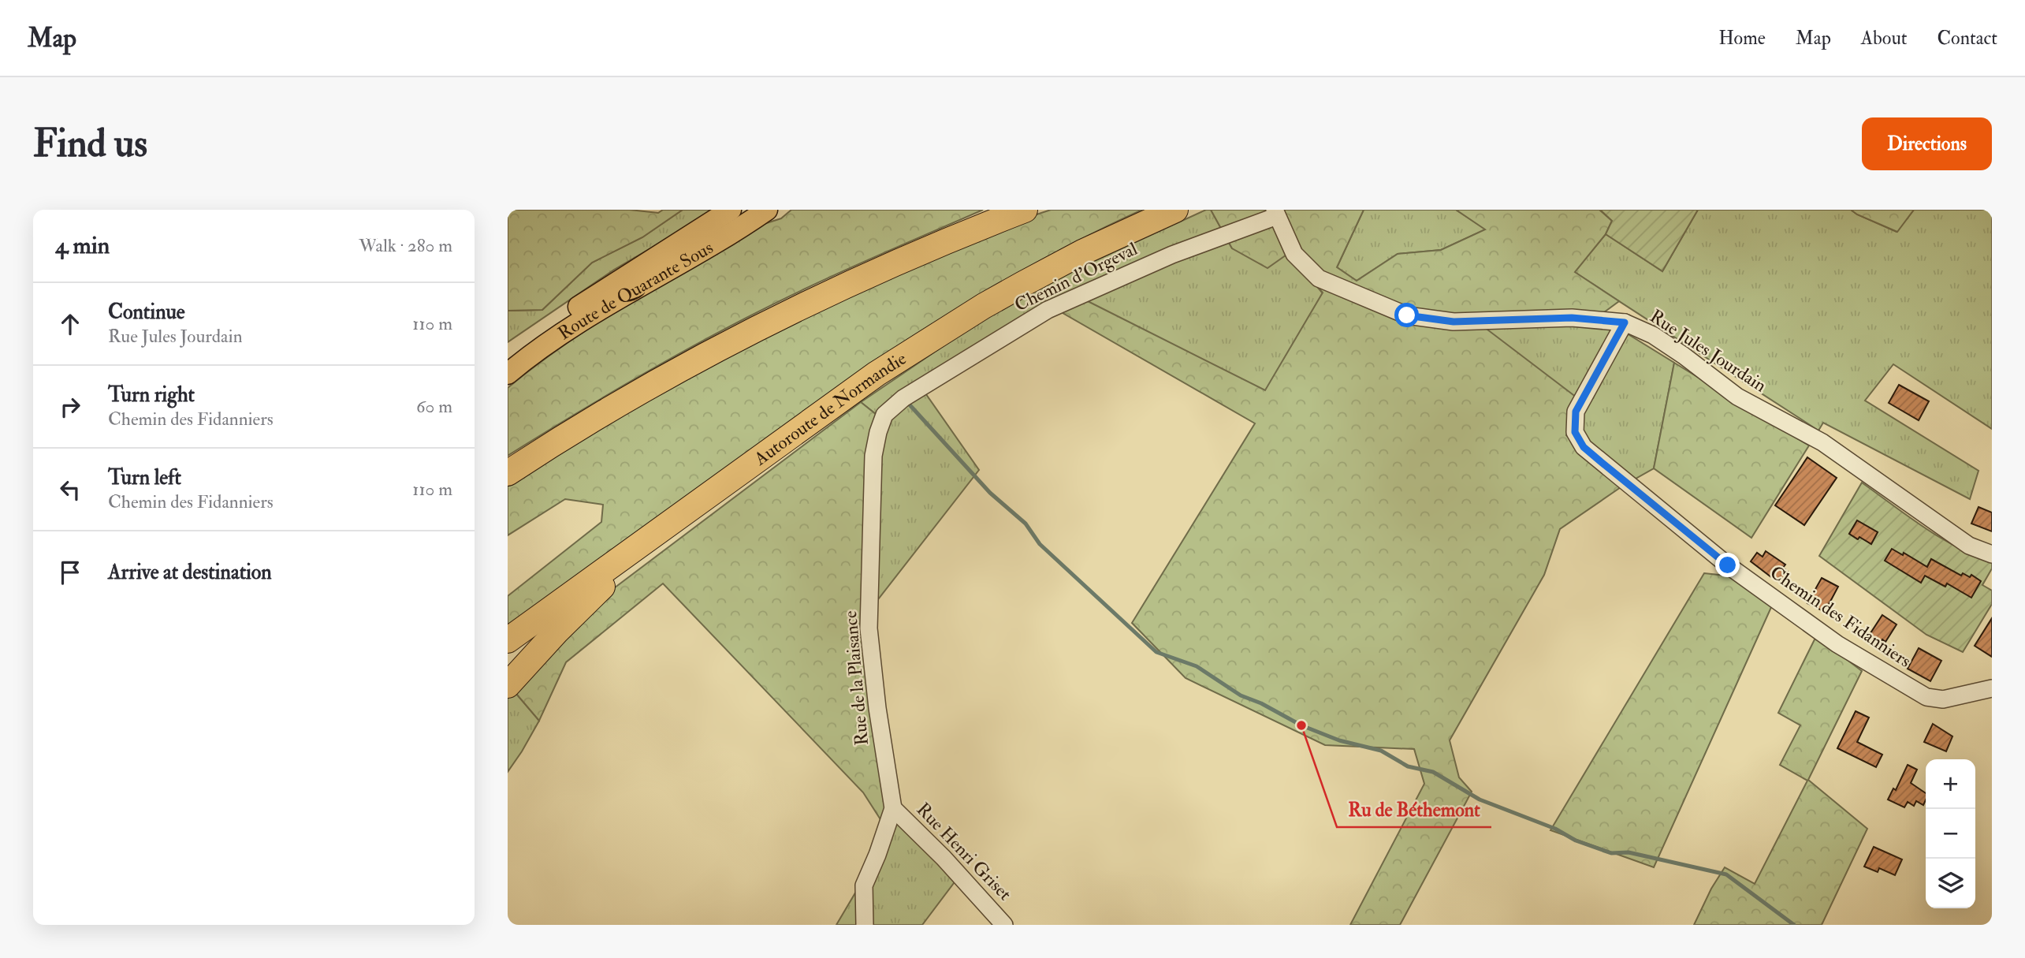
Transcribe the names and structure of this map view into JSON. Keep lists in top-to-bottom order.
{
  "streets": {
    "highway": ["Autoroute de Normandie"],
    "main road": ["Route de Quarante Sous"],
    "street": [
      "Chemin d'Orgeval",
      "Rue Jules Jourdain",
      "Chemin des Fidanniers",
      "Rue de la Plaisance",
      "Rue Henri Griset"
    ]
  },
  "crossings": [
    ["Chemin d'Orgeval", "Rue Jules Jourdain"],
    ["Chemin d'Orgeval", "Rue de la Plaisance"],
    ["Rue Jules Jourdain", "Chemin des Fidanniers"],
    ["Rue de la Plaisance", "Rue Henri Griset"]
  ],
  "places": ["Ru de Béthemont"],
  "page": {
    "header": "Map",
    "nav": [
      "Home",
      "Map",
      "About",
      "Contact"
    ],
    "buttons": "Directions",
    "title": "Find us",
    "heading": ["4 min", "Walk · 280 m"],
    "list": [
      ["Continue", "Rue Jules Jourdain", "110 m"],
      ["Turn right", "Chemin des Fidanniers", "60 m"],
      ["Turn left", "Chemin des Fidanniers", "110 m"],
      "Arrive at destination"
    ],
    "map_buttons": ["+", "−"]
  }
}
